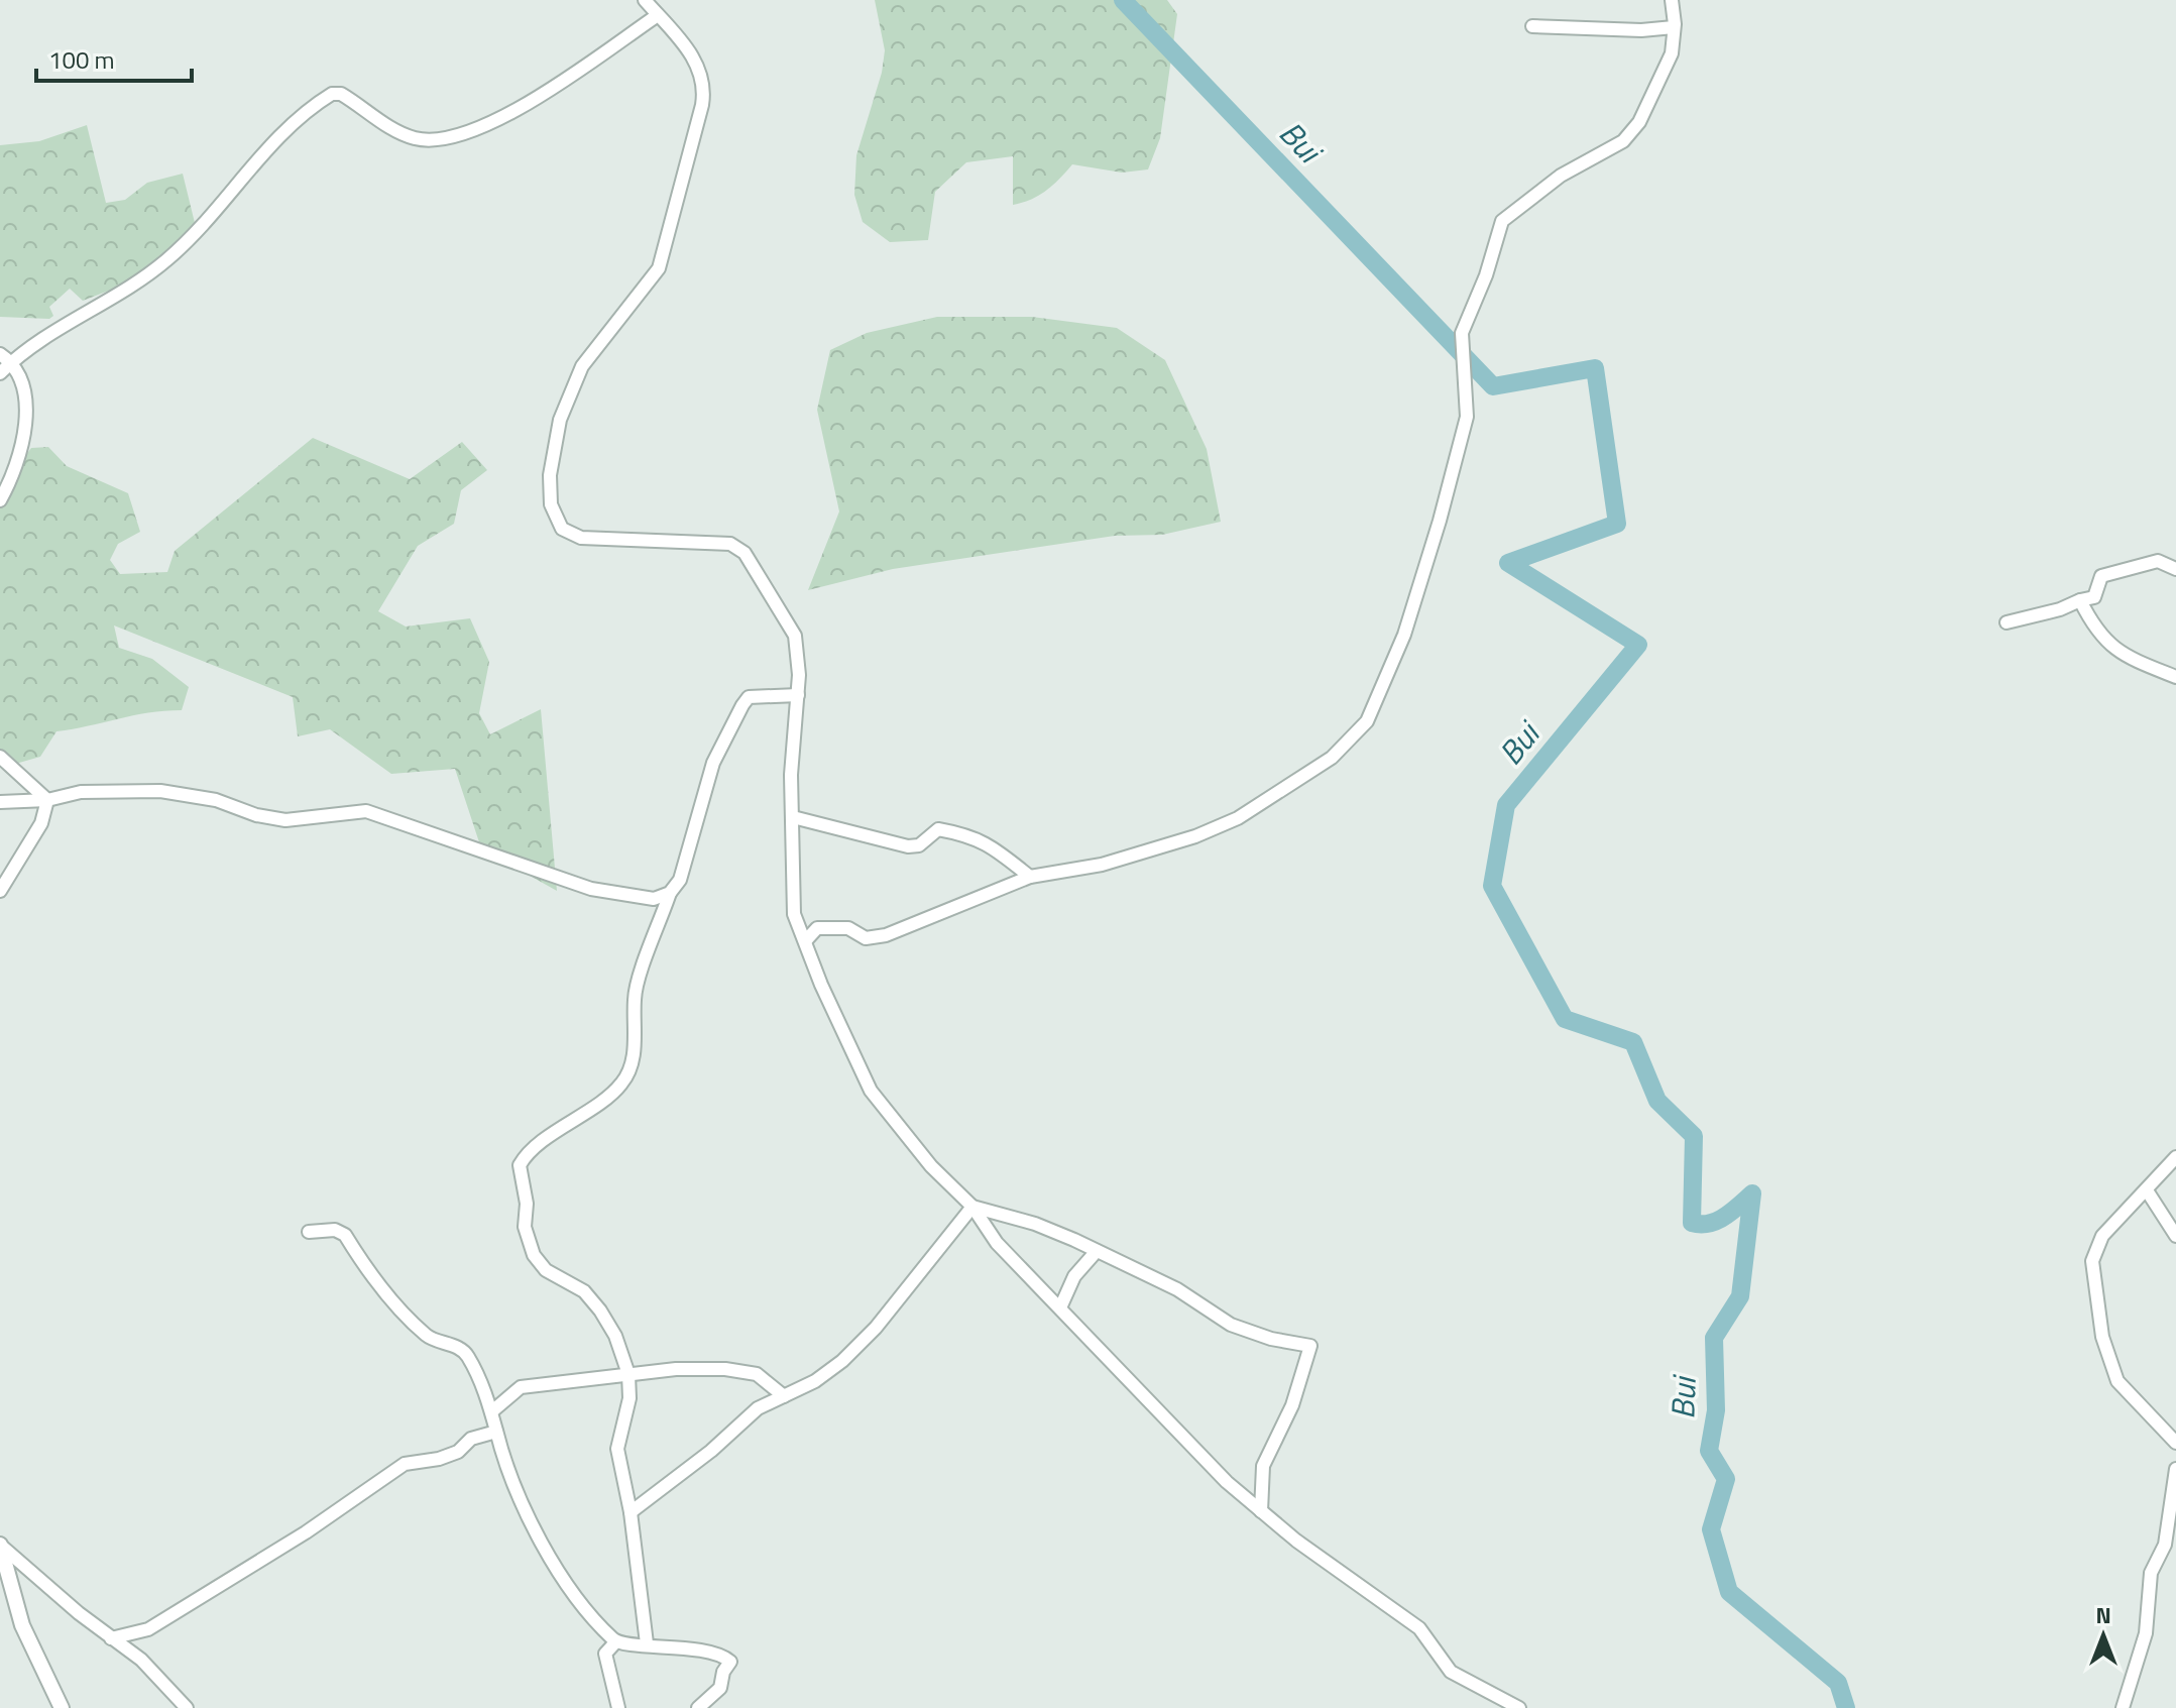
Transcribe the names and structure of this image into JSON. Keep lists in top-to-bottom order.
{
  "water": ["Bui"],
  "scale_bar": "100 m",
  "north": "top"
}
